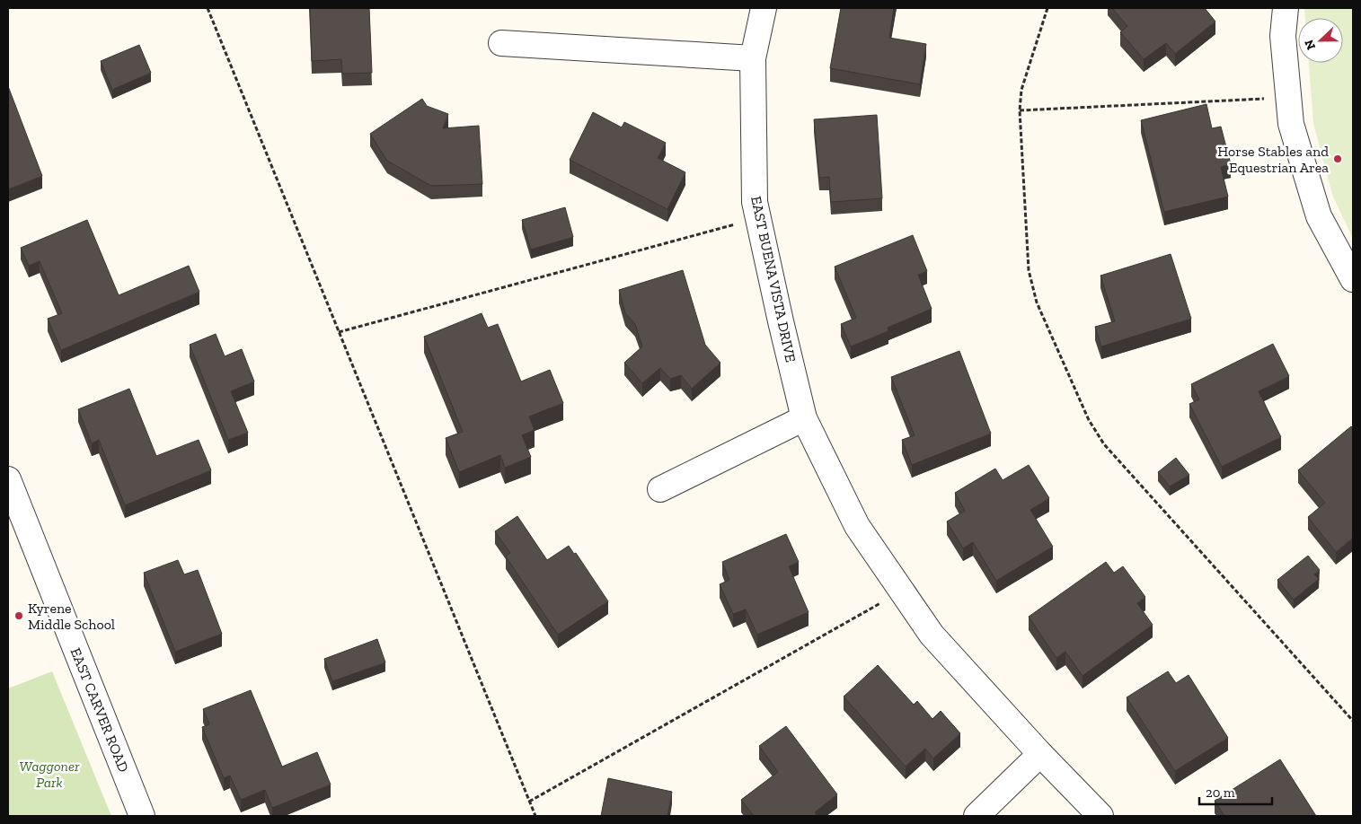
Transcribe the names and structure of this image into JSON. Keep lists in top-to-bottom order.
{
  "streets": {
    "street": ["EAST BUENA VISTA DRIVE", "EAST CARVER ROAD"]
  },
  "parks": ["Waggoner Park"],
  "places": ["Horse Stables and Equestrian Area", "Kyrene Middle School"],
  "scale_bar": "20 m",
  "north": "left"
}
